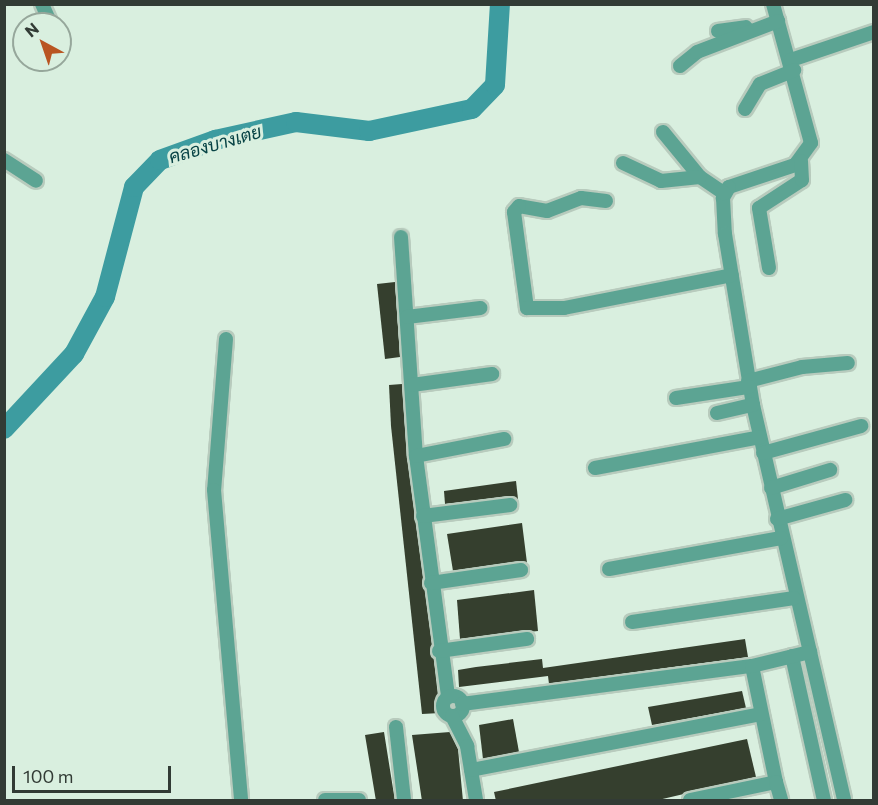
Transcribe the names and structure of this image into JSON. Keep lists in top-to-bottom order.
{
  "water": ["คลองบางเตย"],
  "scale_bar": "100 m",
  "north": "top left"
}
